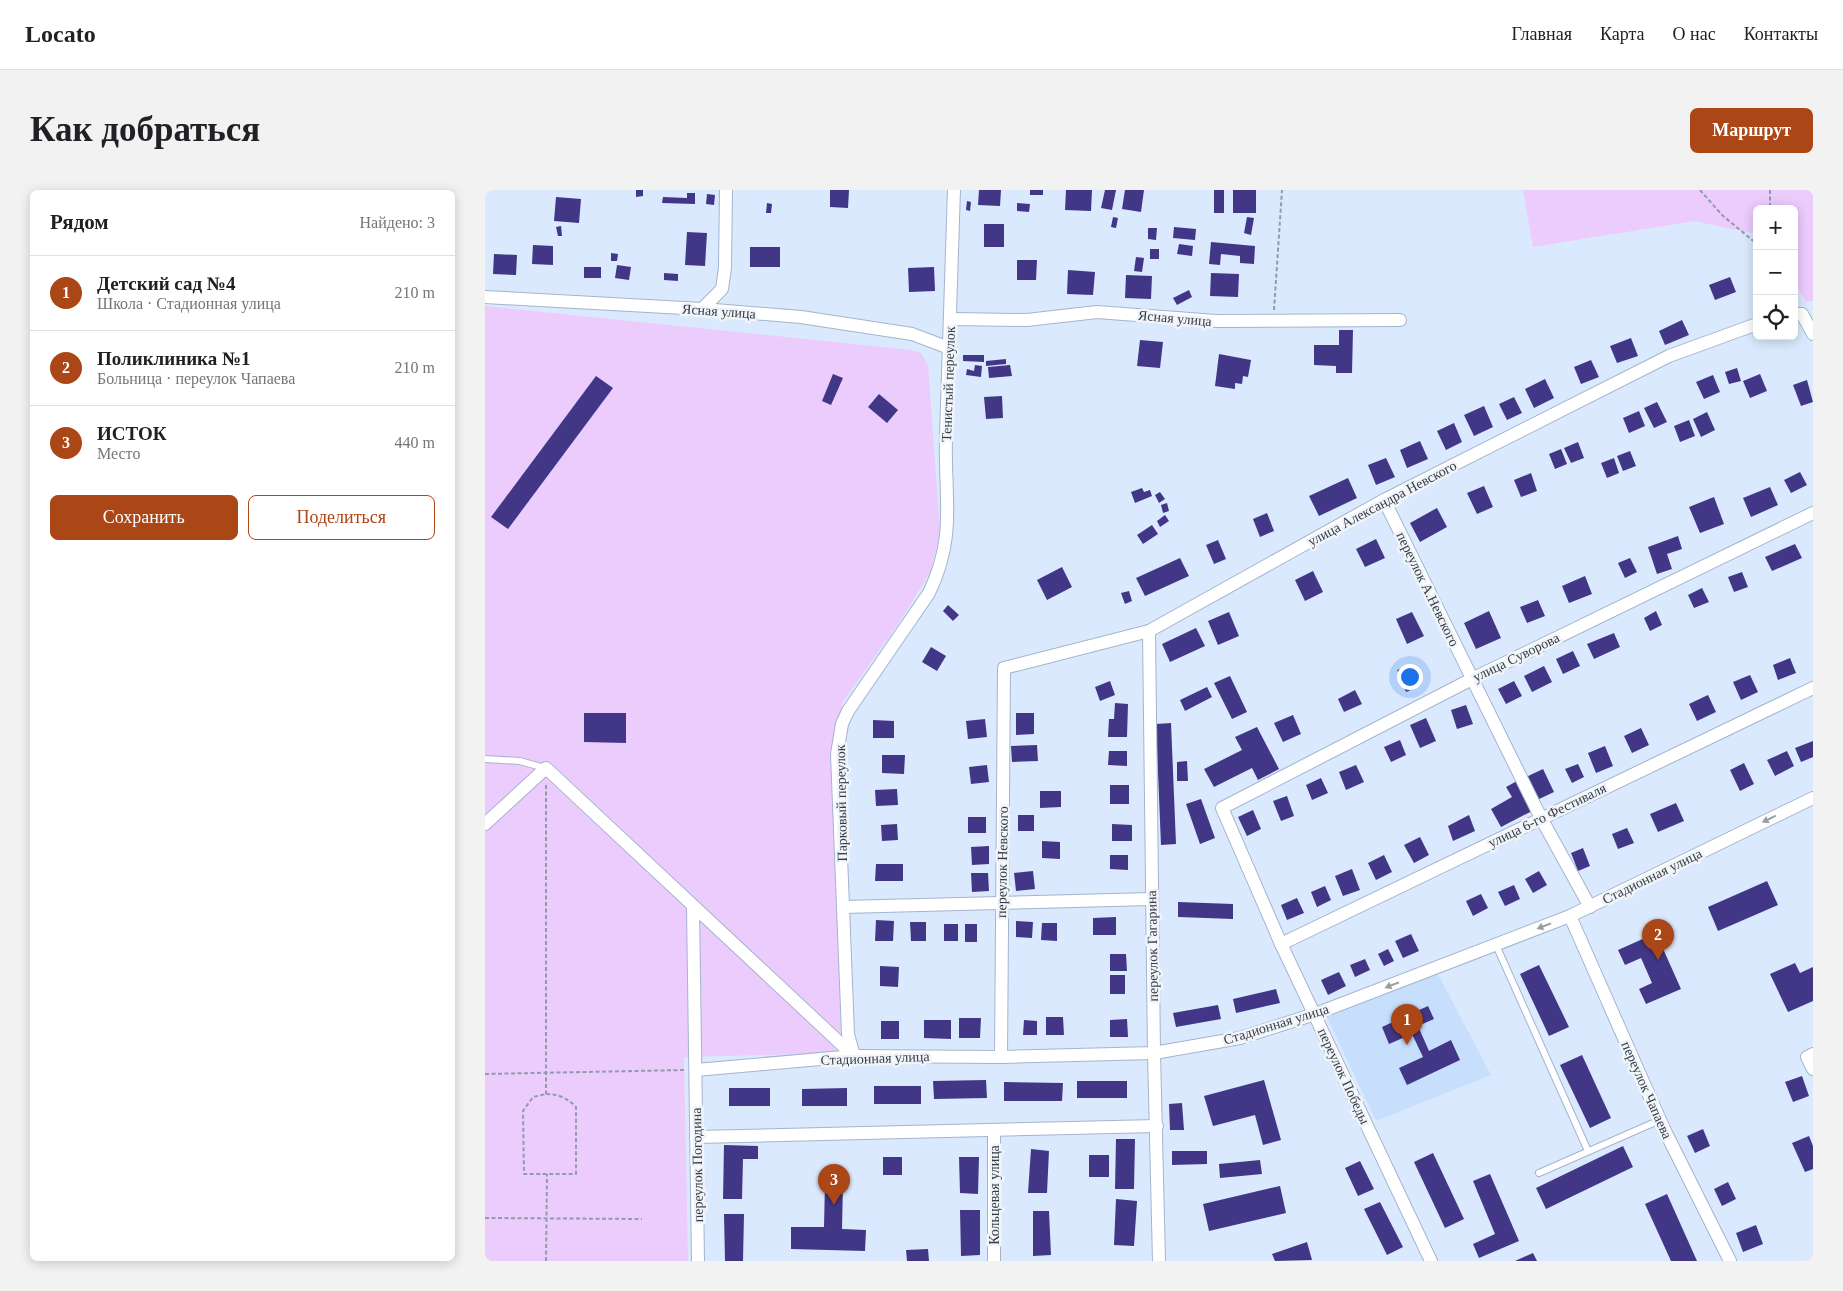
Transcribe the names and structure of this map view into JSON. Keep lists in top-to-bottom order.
{
  "streets": {
    "street": [
      "Ясная улица",
      "Тенистый переулок",
      "улица Александра Невского",
      "переулок А.Невского",
      "улица Суворова",
      "Парковый переулок",
      "улица 6-го Фестиваля",
      "переулок Невского",
      "Стадионная улица",
      "переулок Гагарина",
      "переулок Победы",
      "переулок Чапаева",
      "переулок Погодина",
      "Кольцевая улица"
    ]
  },
  "crossings": [
    ["Ясная улица", "Тенистый переулок"],
    ["Тенистый переулок", "Парковый переулок"],
    ["улица Александра Невского", "переулок А.Невского"],
    ["улица Александра Невского", "переулок Невского"],
    ["улица Александра Невского", "переулок Гагарина"],
    ["переулок А.Невского", "улица Суворова"],
    ["переулок А.Невского", "улица 6-го Фестиваля"],
    ["переулок А.Невского", "Стадионная улица"],
    ["улица Суворова", "переулок Победы"],
    ["Парковый переулок", "Стадионная улица"],
    ["улица 6-го Фестиваля", "переулок Победы"],
    ["переулок Невского", "Стадионная улица"],
    ["Стадионная улица", "переулок Гагарина"],
    ["Стадионная улица", "переулок Победы"],
    ["Стадионная улица", "переулок Чапаева"],
    ["Стадионная улица", "переулок Погодина"]
  ],
  "one_way": ["Стадионная улица"],
  "page": {
    "header": "Locato",
    "nav": [
      "Главная",
      "Карта",
      "О нас",
      "Контакты"
    ],
    "buttons": [
      "Маршрут",
      ["Сохранить", "Поделиться"]
    ],
    "title": "Как добраться",
    "heading": ["Рядом", "Найдено: 3"],
    "map_buttons": ["+", "−"],
    "list": [
      {
        "mark": "1",
        "name": "Детский сад №4",
        "note": "Школа · Стадионная улица",
        "value": "210 m"
      },
      {
        "mark": "2",
        "name": "Поликлиника №1",
        "note": "Больница · переулок Чапаева",
        "value": "210 m"
      },
      {
        "mark": "3",
        "name": "ИСТОК",
        "note": "Место",
        "value": "440 m"
      }
    ],
    "pins": ["2", "1", "3"]
  }
}
